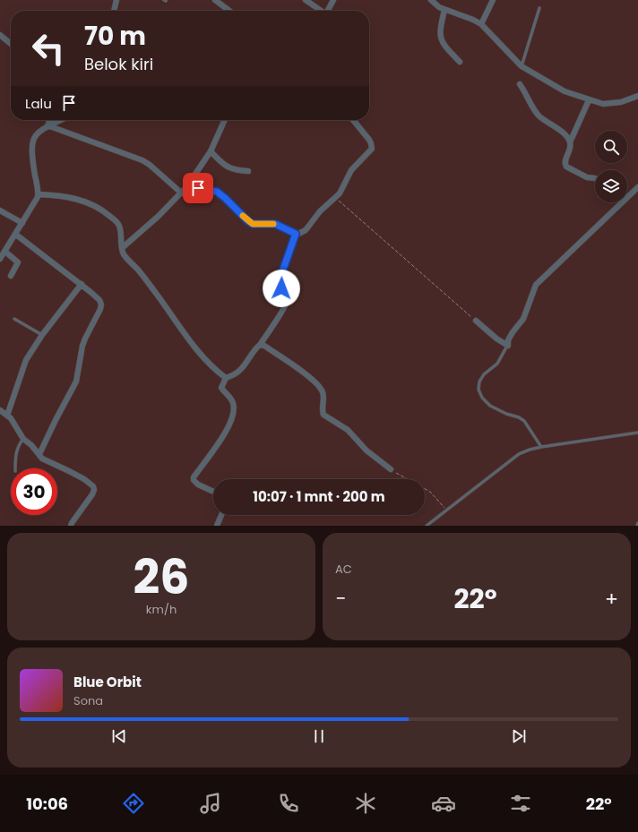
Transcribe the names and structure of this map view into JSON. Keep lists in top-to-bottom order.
{
  "page": {
    "turn": ["70 m", "Belok kiri"],
    "then": "Lalu",
    "limit": "30",
    "trip": "10:07 · 1 mnt · 200 m",
    "tile": [
      ["26", "km/h"],
      "AC"
    ],
    "heat": ["−", "22°", "+"],
    "song": ["Blue Orbit", "Sona"],
    "tabs": ["10:06", "22°"]
  }
}
